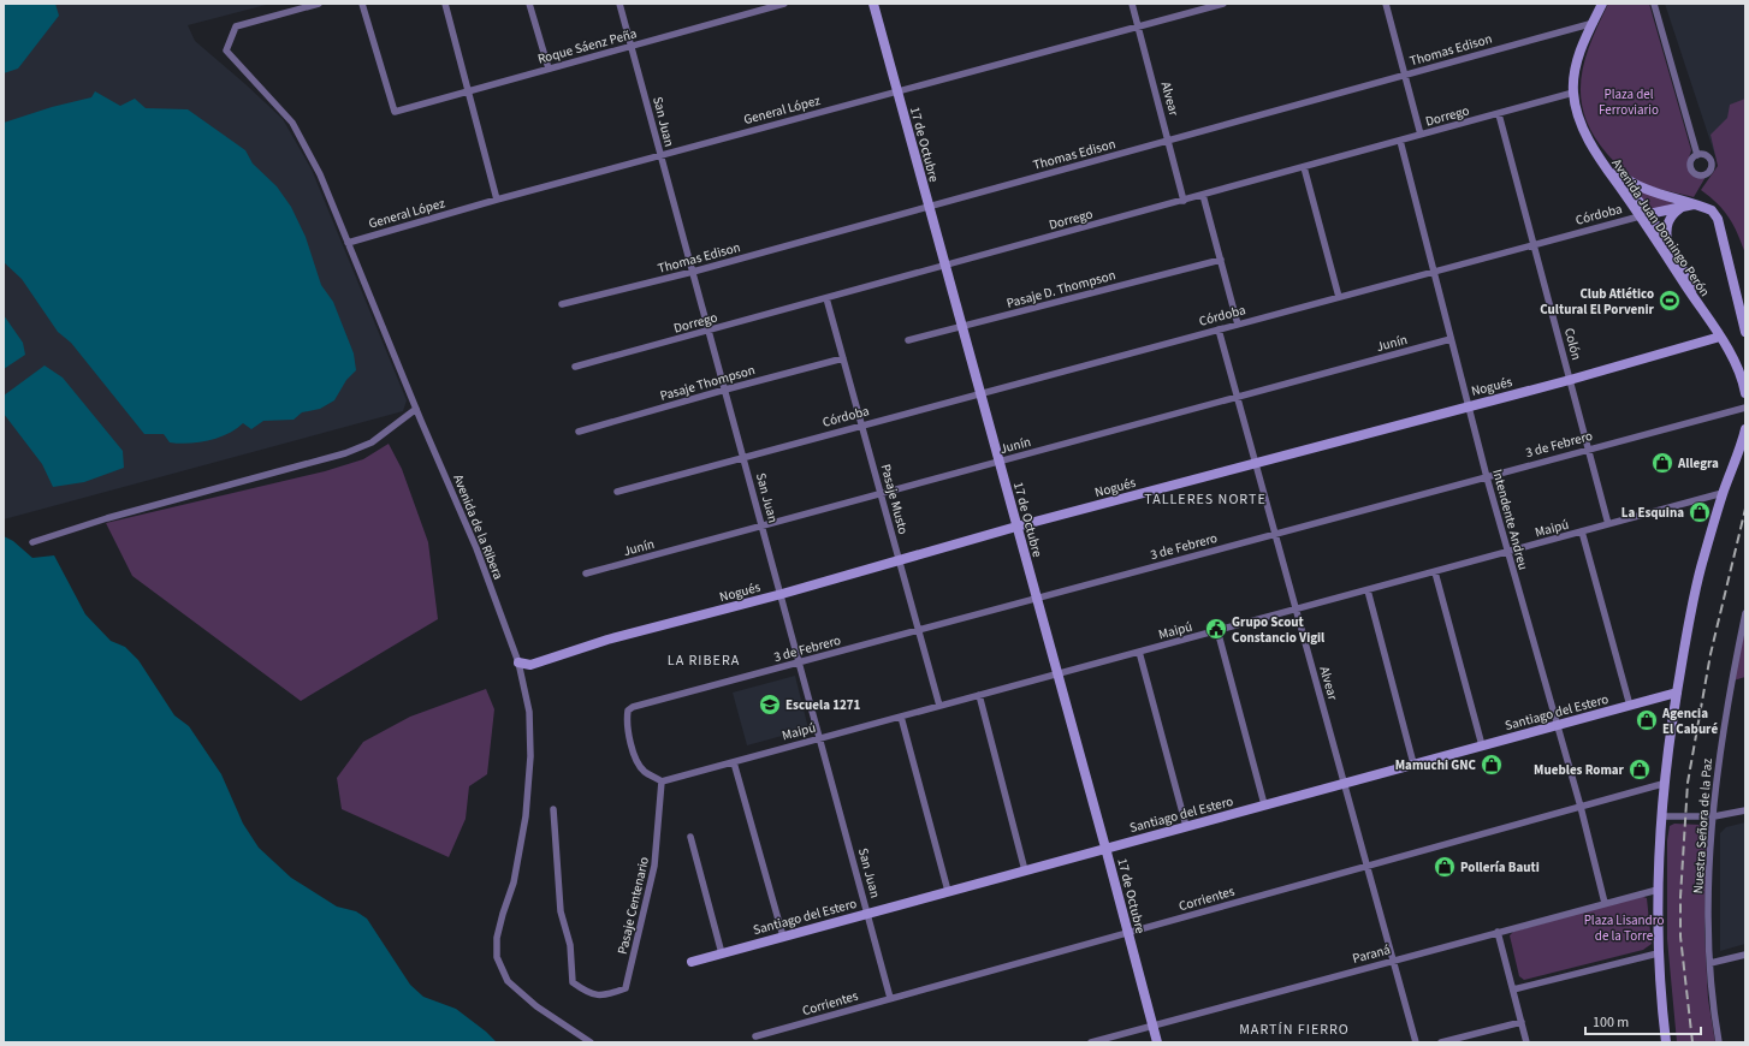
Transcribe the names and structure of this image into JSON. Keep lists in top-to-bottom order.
{
  "streets": {
    "street": [
      "Roque Sáenz Peña",
      "Thomas Edison",
      "Alvear",
      "General López",
      "Dorrego",
      "San Juan",
      "17 de Octubre",
      "Córdoba",
      "Avenida Juan Domingo Perón",
      "Pasaje D. Thompson",
      "Junín",
      "Colón",
      "Pasaje Thompson",
      "Nogués",
      "3 de Febrero",
      "Pasaje Musto",
      "Intendente Andreu",
      "Avenida de la Ribera",
      "Maipú",
      "Santiago del Estero",
      "Nuestra Señora de la Paz",
      "Corrientes",
      "Pasaje Centenario",
      "Paraná"
    ]
  },
  "crossings": [
    ["Roque Sáenz Peña", "San Juan"],
    ["Thomas Edison", "Alvear"],
    ["Thomas Edison", "San Juan"],
    ["Thomas Edison", "17 de Octubre"],
    ["Thomas Edison", "Avenida Juan Domingo Perón"],
    ["Alvear", "General López"],
    ["Alvear", "Dorrego"],
    ["Alvear", "Córdoba"],
    ["Alvear", "Junín"],
    ["Alvear", "Nogués"],
    ["Alvear", "3 de Febrero"],
    ["Alvear", "Maipú"],
    ["Alvear", "Santiago del Estero"],
    ["Alvear", "Corrientes"],
    ["Alvear", "Paraná"],
    ["General López", "San Juan"],
    ["General López", "17 de Octubre"],
    ["General López", "Avenida de la Ribera"],
    ["Dorrego", "San Juan"],
    ["Dorrego", "17 de Octubre"],
    ["Dorrego", "Avenida Juan Domingo Perón"],
    ["Dorrego", "Colón"],
    ["Dorrego", "Pasaje Musto"],
    ["Dorrego", "Intendente Andreu"],
    ["San Juan", "Córdoba"],
    ["San Juan", "Junín"],
    ["San Juan", "Pasaje Thompson"],
    ["San Juan", "Nogués"],
    ["San Juan", "3 de Febrero"],
    ["San Juan", "Maipú"],
    ["San Juan", "Santiago del Estero"],
    ["San Juan", "Corrientes"],
    ["17 de Octubre", "Córdoba"],
    ["17 de Octubre", "Pasaje D. Thompson"],
    ["17 de Octubre", "Junín"],
    ["17 de Octubre", "Nogués"],
    ["17 de Octubre", "3 de Febrero"],
    ["17 de Octubre", "Maipú"],
    ["17 de Octubre", "Santiago del Estero"],
    ["17 de Octubre", "Corrientes"],
    ["17 de Octubre", "Paraná"],
    ["Córdoba", "Avenida Juan Domingo Perón"],
    ["Córdoba", "Colón"],
    ["Córdoba", "Pasaje Musto"],
    ["Córdoba", "Intendente Andreu"],
    ["Avenida Juan Domingo Perón", "Nogués"],
    ["Junín", "Pasaje Musto"],
    ["Junín", "Intendente Andreu"],
    ["Colón", "Nogués"],
    ["Colón", "3 de Febrero"],
    ["Colón", "Maipú"],
    ["Pasaje Thompson", "Pasaje Musto"],
    ["Nogués", "Pasaje Musto"],
    ["Nogués", "Intendente Andreu"],
    ["Nogués", "Avenida de la Ribera"],
    ["3 de Febrero", "Pasaje Musto"],
    ["3 de Febrero", "Intendente Andreu"],
    ["3 de Febrero", "Maipú"],
    ["3 de Febrero", "Pasaje Centenario"],
    ["Pasaje Musto", "Maipú"],
    ["Intendente Andreu", "Maipú"],
    ["Intendente Andreu", "Santiago del Estero"],
    ["Intendente Andreu", "Corrientes"],
    ["Intendente Andreu", "Paraná"],
    ["Maipú", "Pasaje Centenario"]
  ],
  "districts": ["TALLERES NORTE", "LA RIBERA", "MARTÍN FIERRO"],
  "parks": ["Plaza del Ferroviario", "Plaza Lisandro de la Torre"],
  "places": {
    "sports": ["Club Atlético Cultural El Porvenir"],
    "shop": [
      "Allegra",
      "La Esquina",
      "Agencia El Caburé",
      "Mamuchi GNC",
      "Muebles Romar",
      "Pollería Bauti"
    ],
    "public building": ["Grupo Scout Constancio Vigil"],
    "school or university": ["Escuela 1271"]
  },
  "scale_bar": "100 m"
}
